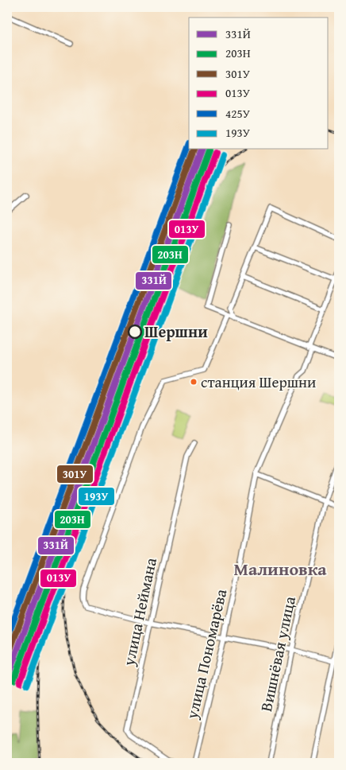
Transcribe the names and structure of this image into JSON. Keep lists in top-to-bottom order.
{
  "streets": {
    "street": ["улица Неймана", "улица Пономарёва", "Вишнёвая улица"]
  },
  "districts": ["Малиновка"],
  "places": ["Шершни", "станция Шершни"],
  "lines": [
    "transit line 425У",
    "transit line 331Й",
    "transit line 301У",
    "transit line 203Н",
    "transit line 013У",
    "transit line 193У"
  ],
  "legend": [
    "331Й",
    "203Н",
    "301У",
    "013У",
    "425У",
    "193У"
  ]
}
